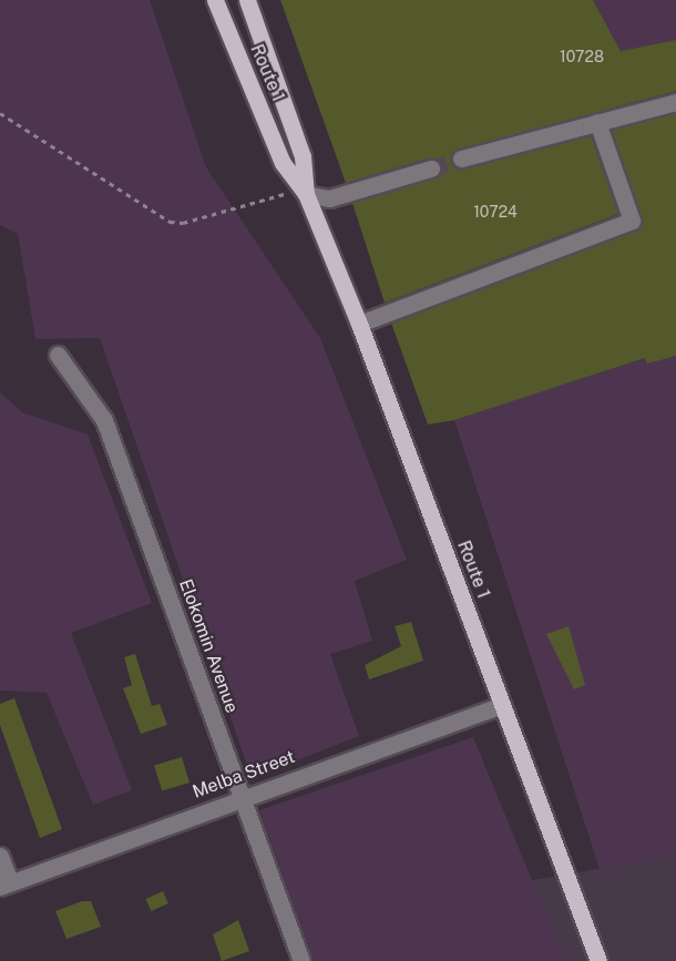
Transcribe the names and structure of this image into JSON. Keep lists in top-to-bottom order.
{
  "streets": {
    "main road": ["Route 1"],
    "street": ["Elokomin Avenue", "Melba Street"]
  },
  "crossings": [
    ["Route 1", "Melba Street"],
    ["Elokomin Avenue", "Melba Street"]
  ],
  "house_numbers": ["10728", "10724"]
}
